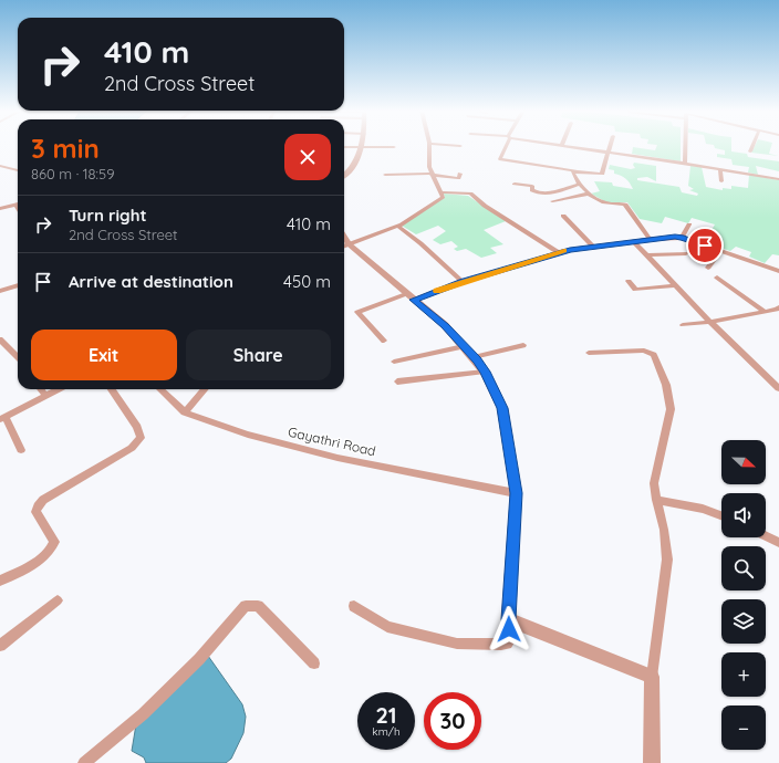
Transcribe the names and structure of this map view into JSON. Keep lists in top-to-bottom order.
{
  "streets": {
    "street": ["Gayathri Road"]
  },
  "north": "right",
  "page": {
    "turn": ["410 m", "2nd Cross Street"],
    "heading": ["3 min", "860 m · 18:59"],
    "list": [
      {
        "name": "Turn right",
        "note": "2nd Cross Street",
        "value": "410 m"
      },
      {
        "name": "Arrive at destination",
        "value": "450 m"
      }
    ],
    "buttons": ["Exit", "Share"],
    "map_buttons": ["+", "−"],
    "speed": "21 km/h",
    "limit": "30"
  }
}
